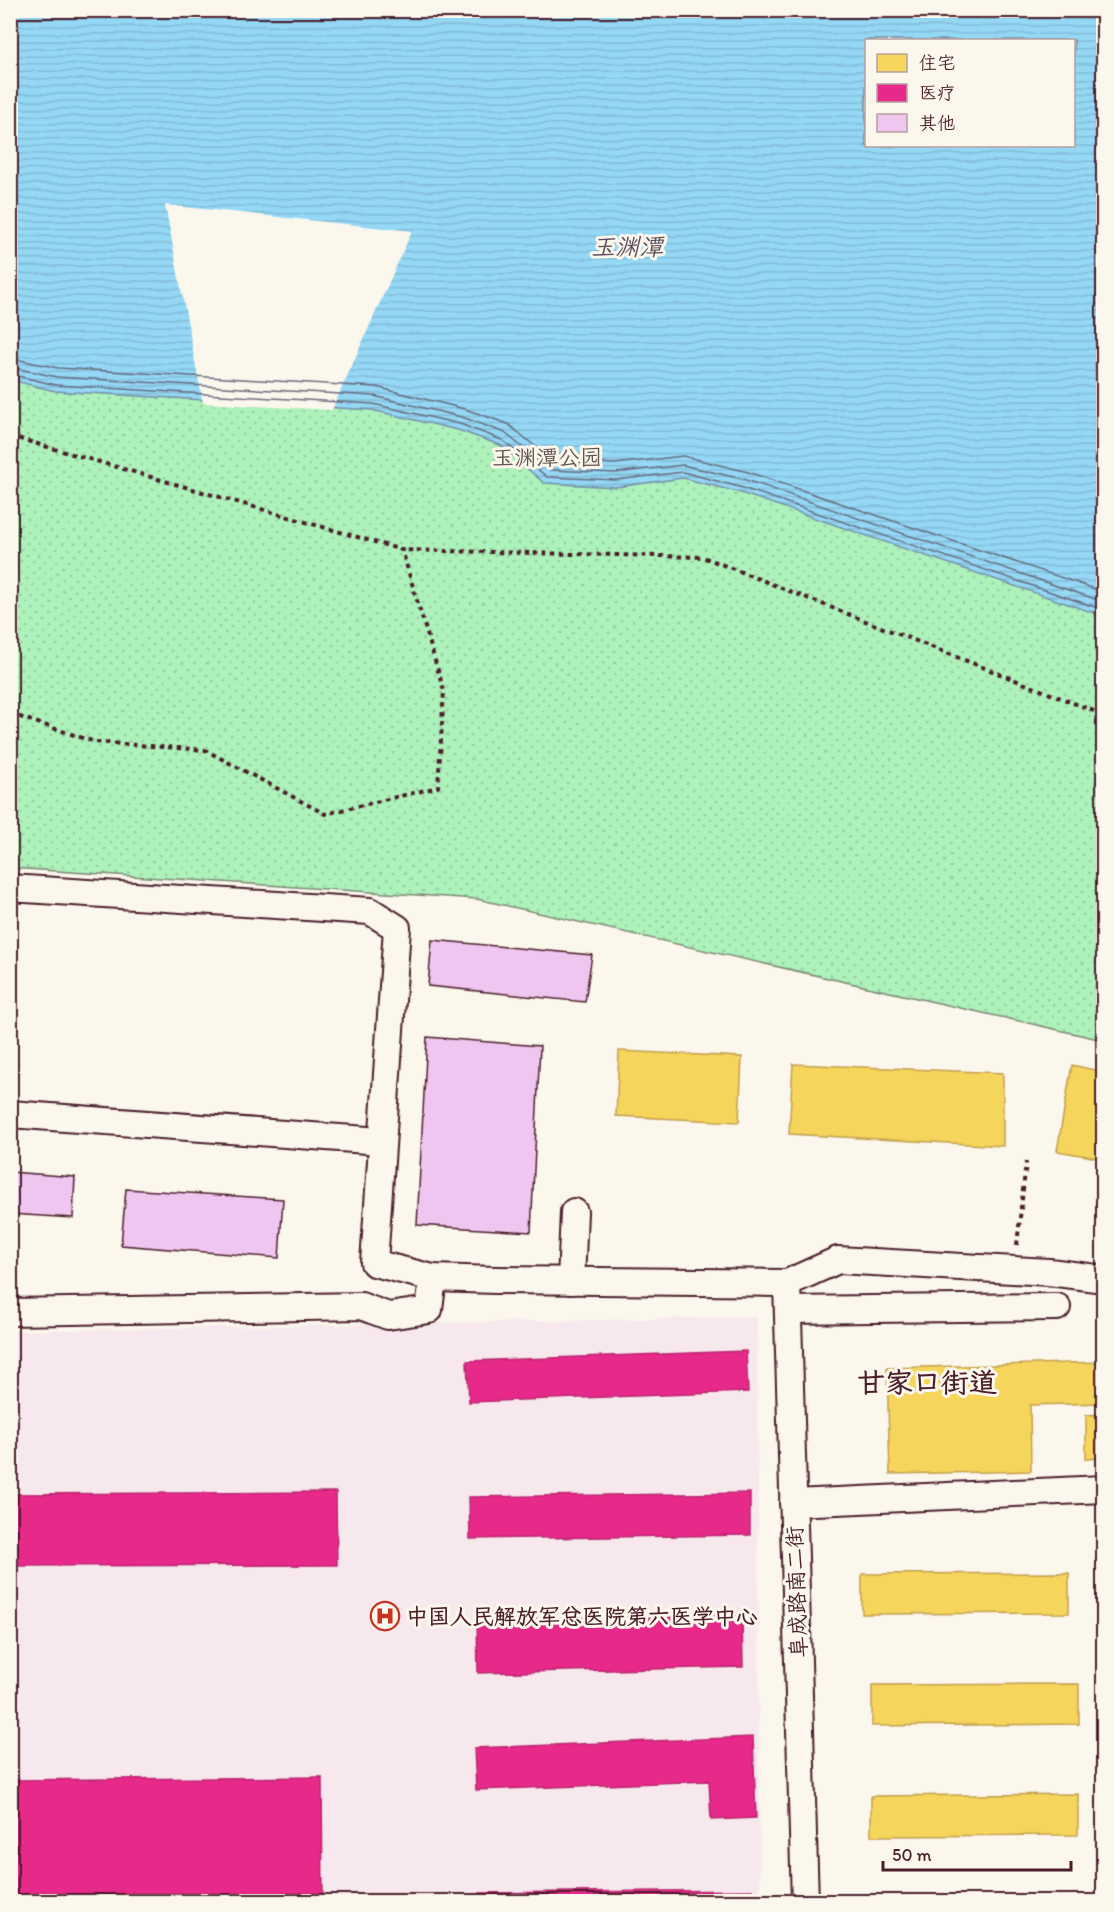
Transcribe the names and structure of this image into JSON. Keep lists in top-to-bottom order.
{
  "streets": {
    "street": ["阜成路南二街"]
  },
  "districts": ["甘家口街道"],
  "water": ["玉渊潭"],
  "parks": ["玉渊潭公园"],
  "places": {
    "hospital": ["中国人民解放军总医院第六医学中心"]
  },
  "legend": ["住宅", "医疗", "其他"],
  "scale_bar": "50 m"
}
